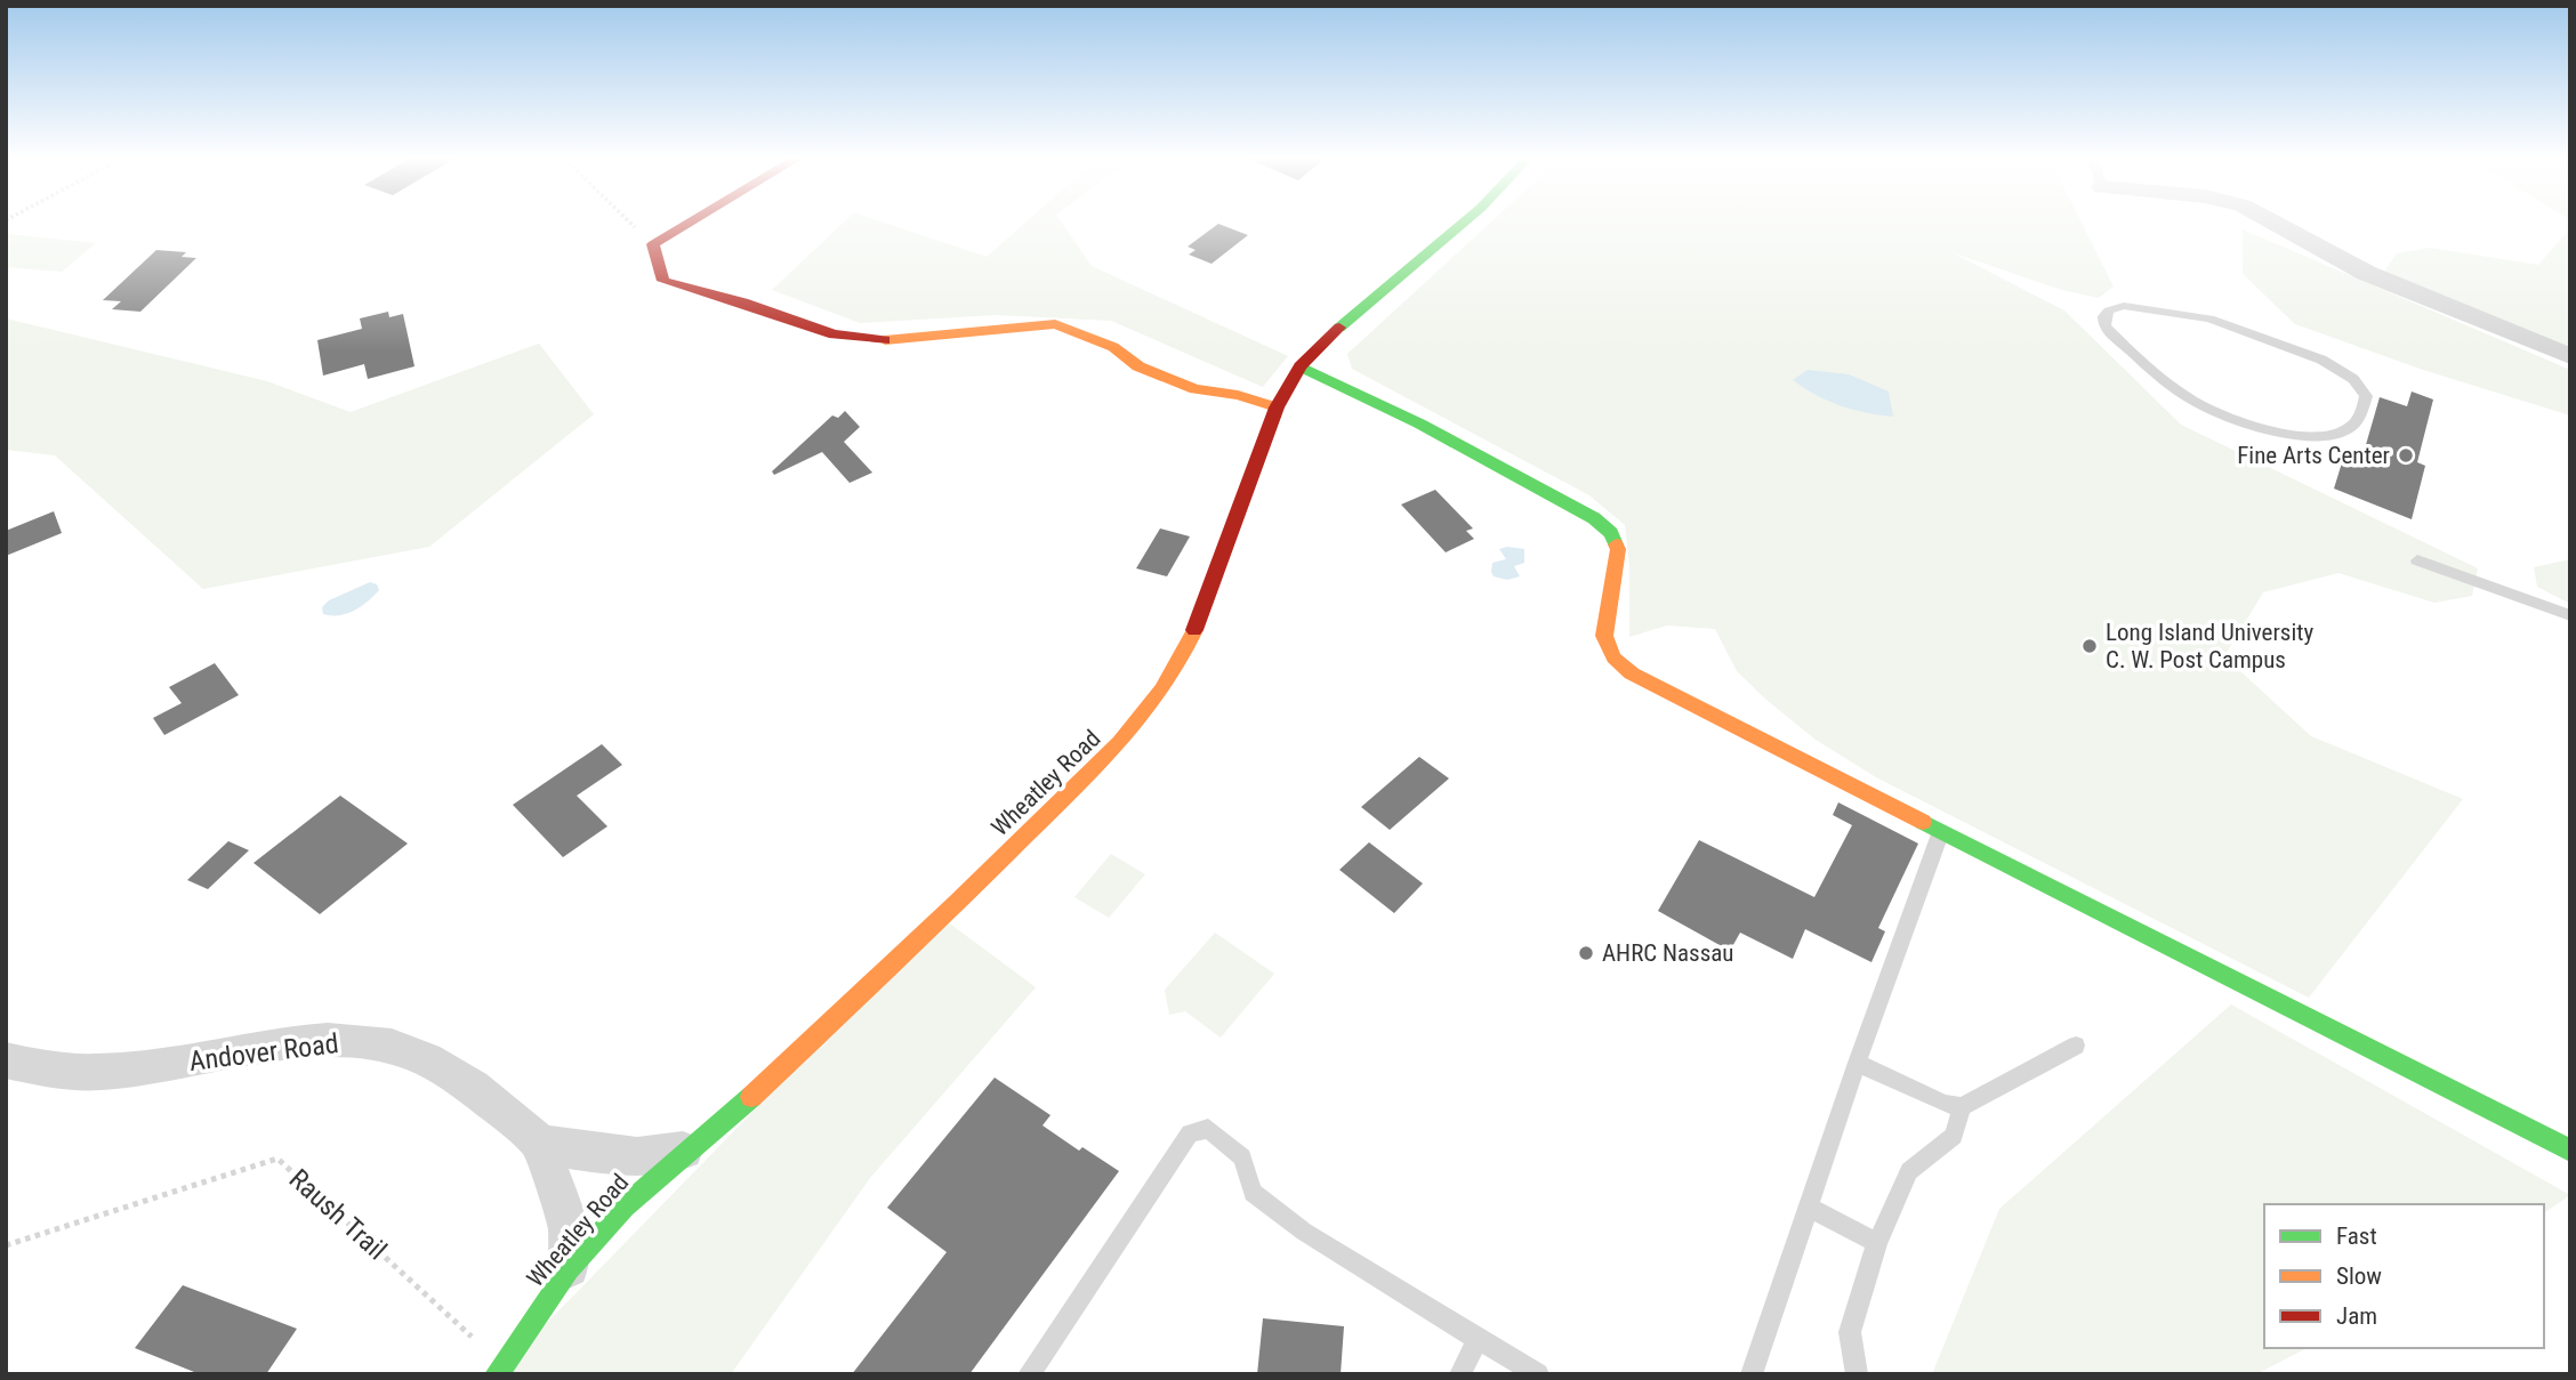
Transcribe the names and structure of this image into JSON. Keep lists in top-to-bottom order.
{
  "streets": {
    "street": ["Wheatley Road", "Andover Road"],
    "path": ["Raush Trail"]
  },
  "crossings": [
    ["Wheatley Road", "Raush Trail"]
  ],
  "places": ["Fine Arts Center", "Long Island University C. W. Post Campus", "AHRC Nassau"],
  "legend": ["Fast", "Slow", "Jam"]
}
